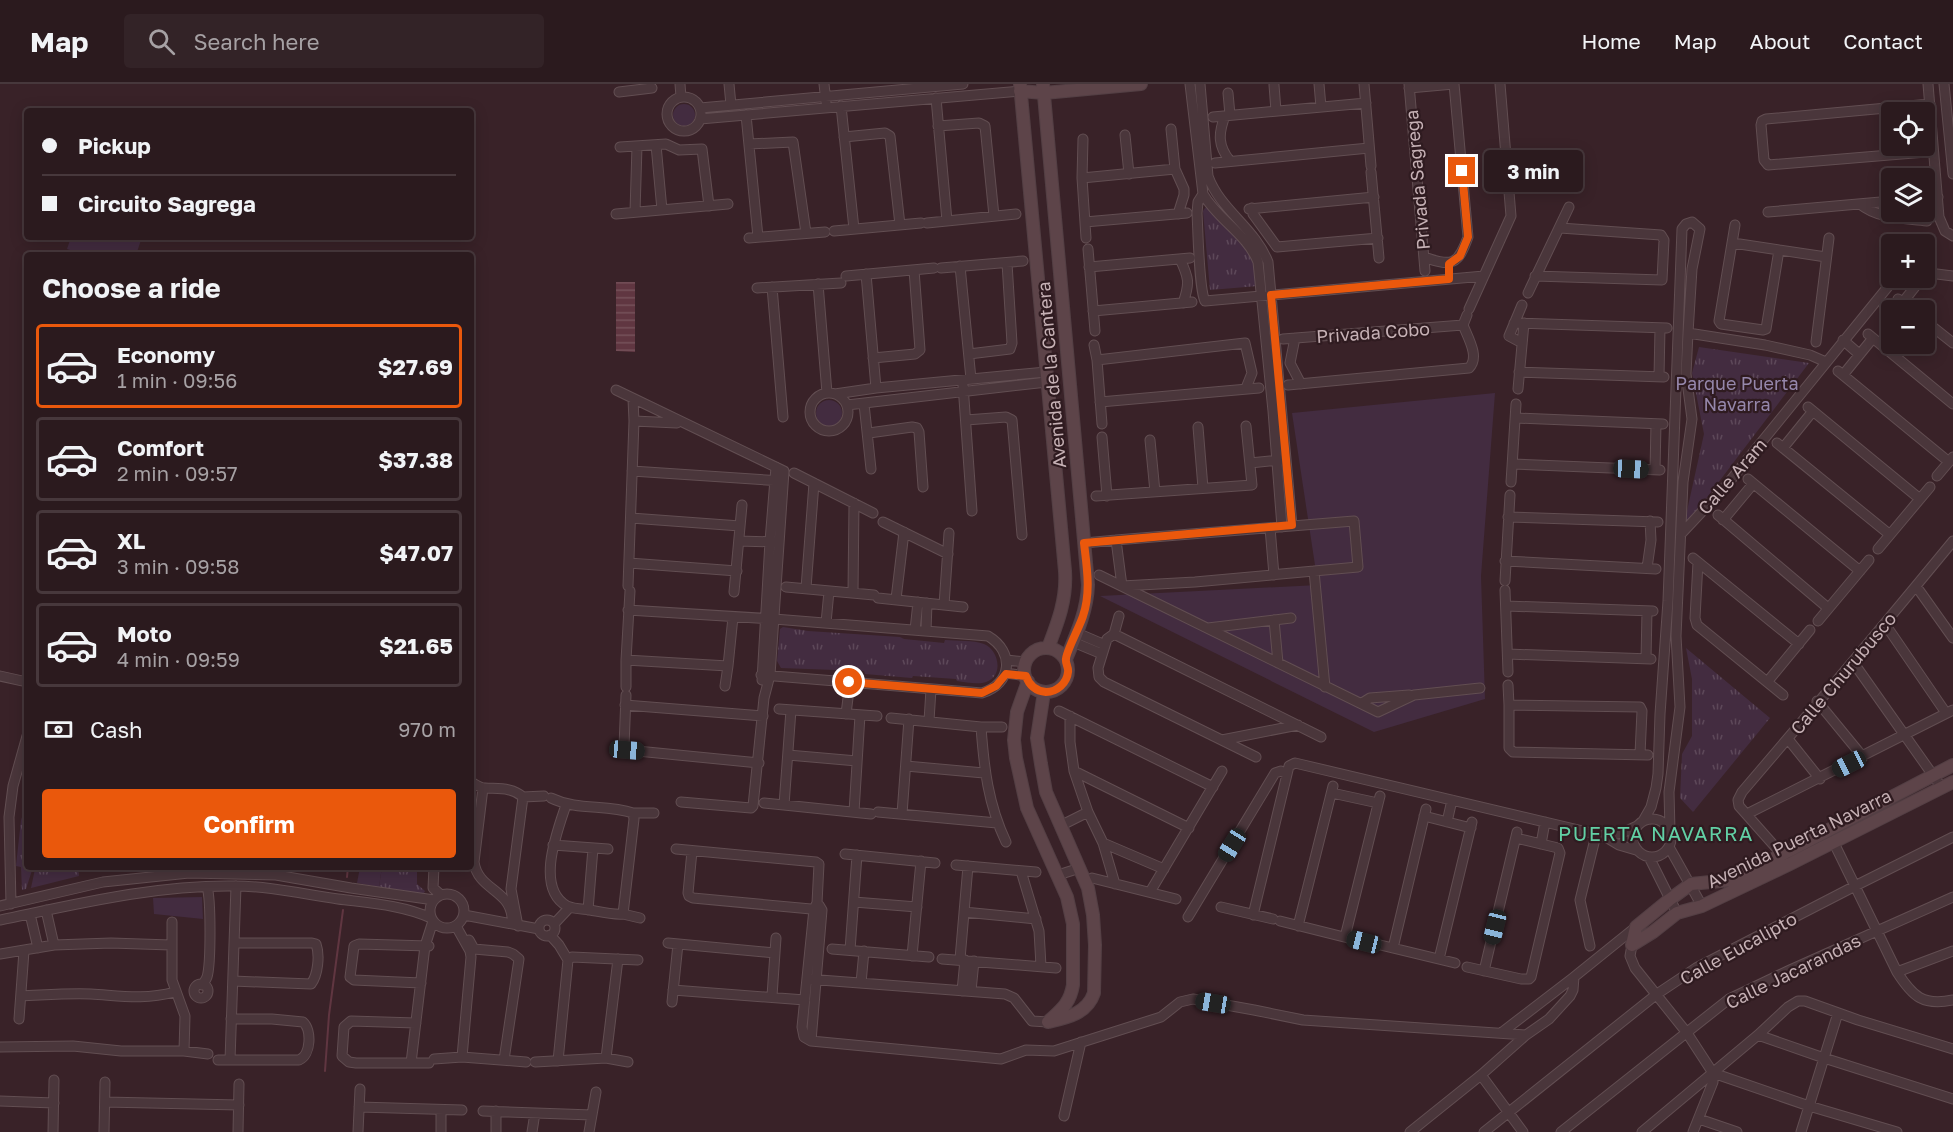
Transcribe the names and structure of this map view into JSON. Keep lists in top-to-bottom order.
{
  "streets": {
    "street": [
      "Privada Sagrega",
      "Privada Cobo",
      "Avenida de la Cantera",
      "Calle Aram",
      "Calle Churubusco",
      "Avenida Puerta Navarra",
      "Calle Eucalipto",
      "Calle Jacarandas"
    ]
  },
  "districts": ["PUERTA NAVARRA"],
  "parks": ["Parque Puerta Navarra"],
  "page": {
    "header": "Map",
    "search": "Search here",
    "nav": [
      "Home",
      "Map",
      "About",
      "Contact"
    ],
    "map_buttons": ["+", "−"],
    "banner": ["Pickup", "Circuito Sagrega"],
    "bubble": "3 min",
    "heading": "Choose a ride",
    "list": [
      {
        "name": "Economy",
        "note": "1 min · 09:56",
        "value": "$27.69"
      },
      {
        "name": "Comfort",
        "note": "2 min · 09:57",
        "value": "$37.38"
      },
      {
        "name": "XL",
        "note": "3 min · 09:58",
        "value": "$47.07"
      },
      {
        "name": "Moto",
        "note": "4 min · 09:59",
        "value": "$21.65"
      }
    ],
    "pay": ["Cash", "970 m"],
    "buttons": "Confirm"
  }
}
